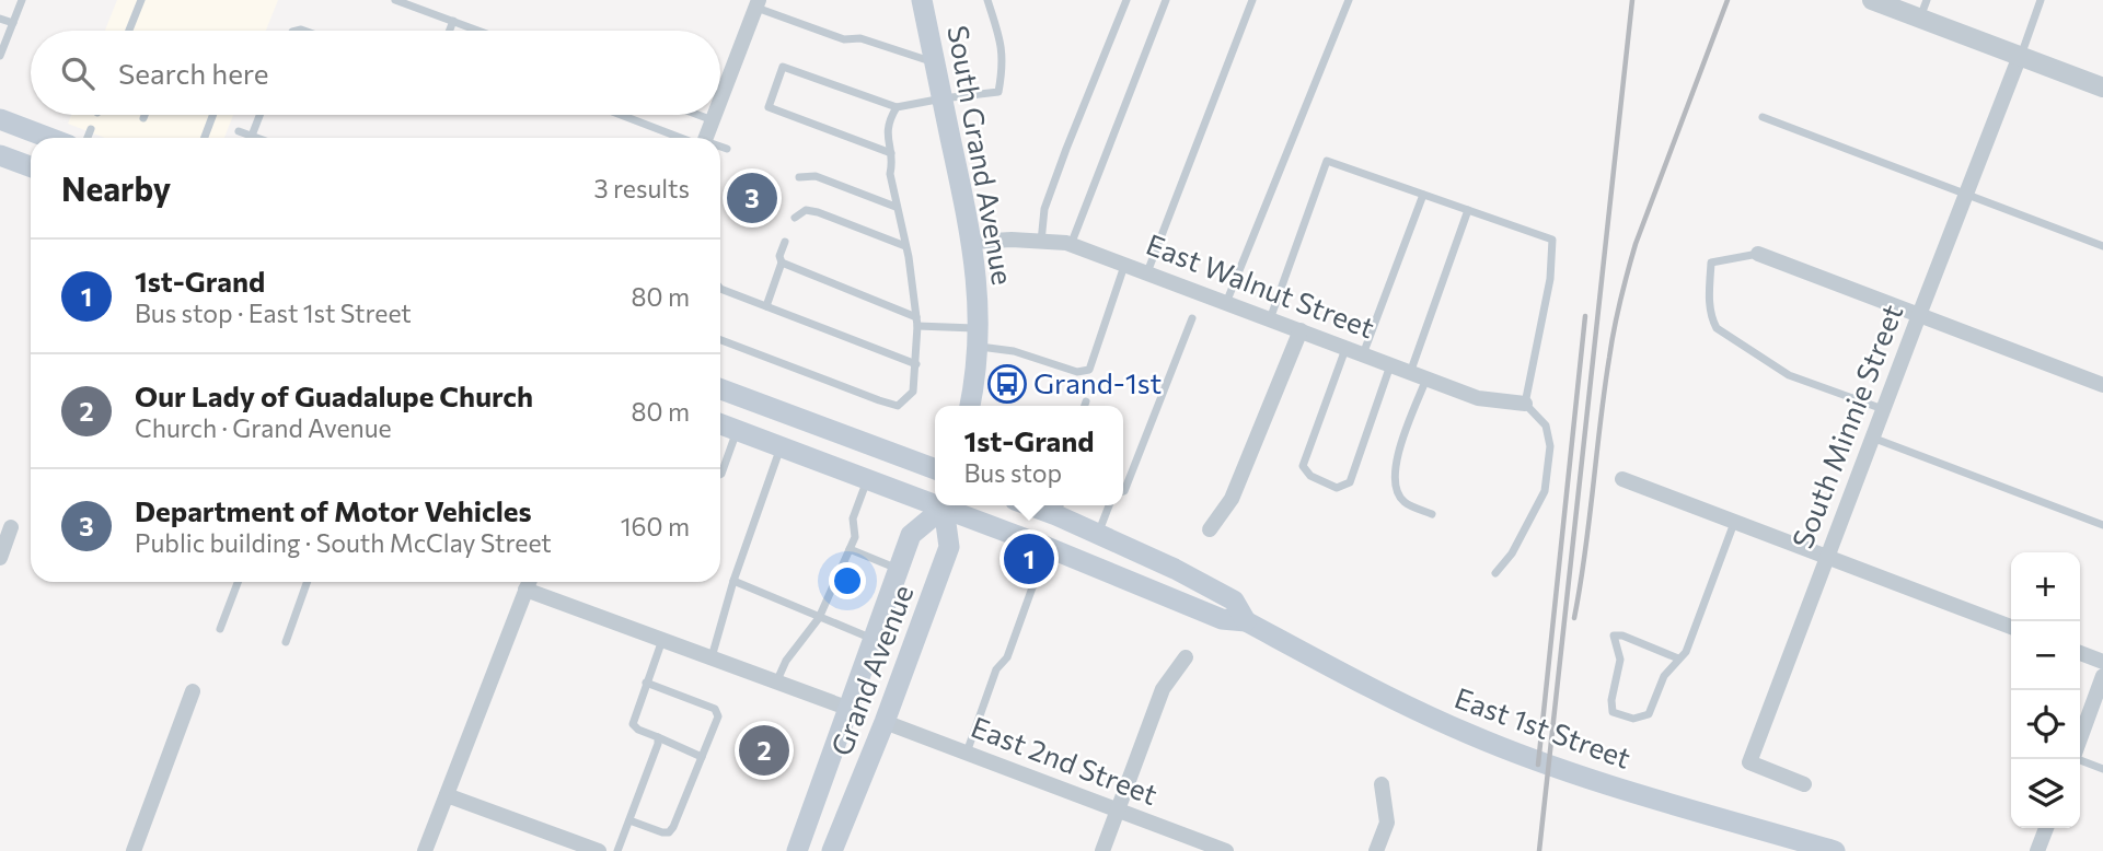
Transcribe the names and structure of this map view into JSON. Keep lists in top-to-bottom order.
{
  "streets": {
    "main road": ["South Grand Avenue", "Grand Avenue", "East 1st Street"],
    "street": ["East Walnut Street", "South Minnie Street", "East 2nd Street"]
  },
  "crossings": [
    ["South Grand Avenue", "East Walnut Street"],
    ["Grand Avenue", "East 2nd Street"]
  ],
  "places": {
    "bus stop": ["Grand-1st"]
  },
  "page": {
    "search": "Search here",
    "heading": ["Nearby", "3 results"],
    "pins": ["3", "1", "2"],
    "list": [
      {
        "mark": "1",
        "name": "1st-Grand",
        "note": "Bus stop · East 1st Street",
        "value": "80 m"
      },
      {
        "mark": "2",
        "name": "Our Lady of Guadalupe Church",
        "note": "Church · Grand Avenue",
        "value": "80 m"
      },
      {
        "mark": "3",
        "name": "Department of Motor Vehicles",
        "note": "Public building · South McClay Street",
        "value": "160 m"
      }
    ],
    "popup": ["1st-Grand", "Bus stop"],
    "map_buttons": ["+", "−"]
  }
}
